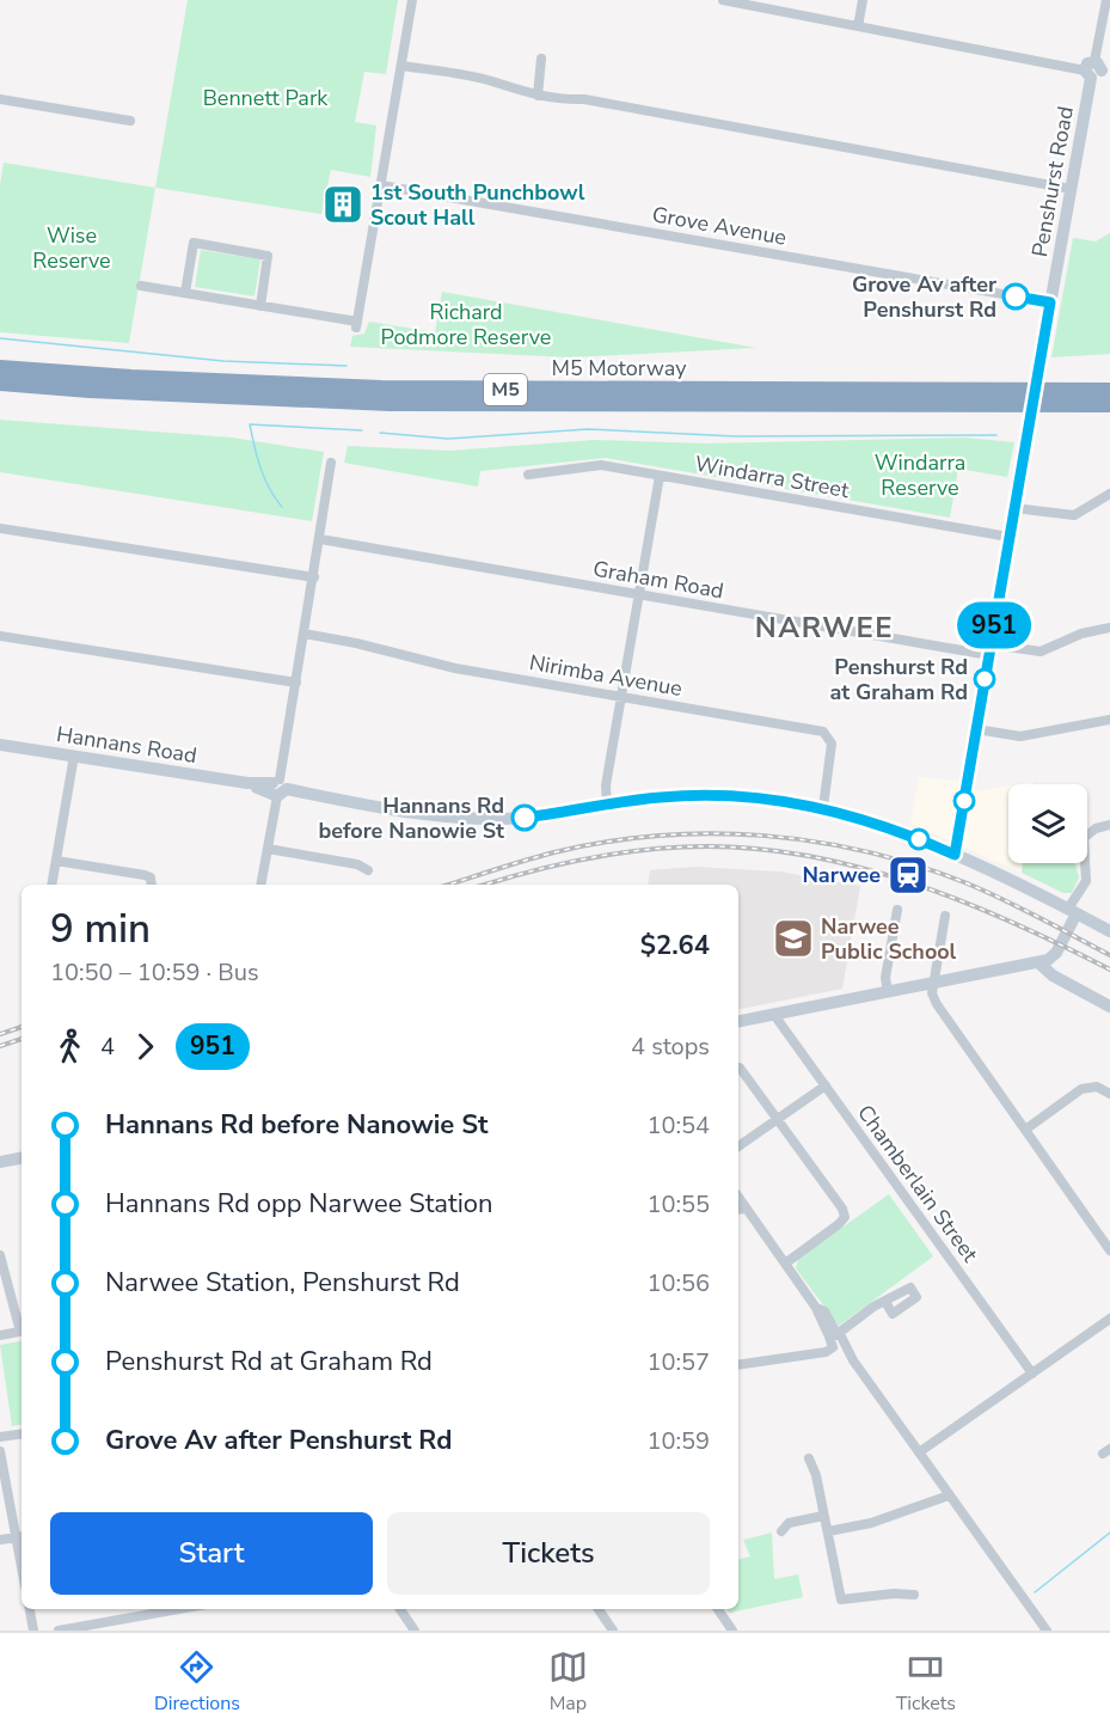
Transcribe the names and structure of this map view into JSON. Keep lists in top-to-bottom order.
{
  "streets": {
    "highway": ["M5 Motorway", "M5"],
    "street": [
      "Penshurst Road",
      "Grove Avenue",
      "Windarra Street",
      "Graham Road",
      "Nirimba Avenue",
      "Hannans Road",
      "Chamberlain Street"
    ]
  },
  "crossings": [
    ["Penshurst Road", "Grove Avenue"],
    ["M5 Motorway", "M5"],
    ["Nirimba Avenue", "Hannans Road"]
  ],
  "districts": ["NARWEE"],
  "parks": [
    "Bennett Park",
    "Wise Reserve",
    "Richard Podmore Reserve",
    "Windarra Reserve"
  ],
  "places": {
    "building": ["1st South Punchbowl Scout Hall"],
    "other": ["Grove Av after Penshurst Rd", "Penshurst Rd at Graham Rd", "Hannans Rd before Nanowie St"],
    "station": ["Narwee"],
    "school or university": ["Narwee Public School"]
  },
  "lines": ["bus line 951"],
  "page": {
    "on_map": "951",
    "heading": ["9 min", "10:50 – 10:59 · Bus", "$2.64"],
    "legs": ["4", "951", "4 stops"],
    "list": [
      {
        "name": "Hannans Rd before Nanowie St",
        "value": "10:54"
      },
      {
        "name": "Hannans Rd opp Narwee Station",
        "value": "10:55"
      },
      {
        "name": "Narwee Station, Penshurst Rd",
        "value": "10:56"
      },
      {
        "name": "Penshurst Rd at Graham Rd",
        "value": "10:57"
      },
      {
        "name": "Grove Av after Penshurst Rd",
        "value": "10:59"
      }
    ],
    "buttons": ["Start", "Tickets"],
    "tabs": ["Directions", "Map", "Tickets"]
  }
}
